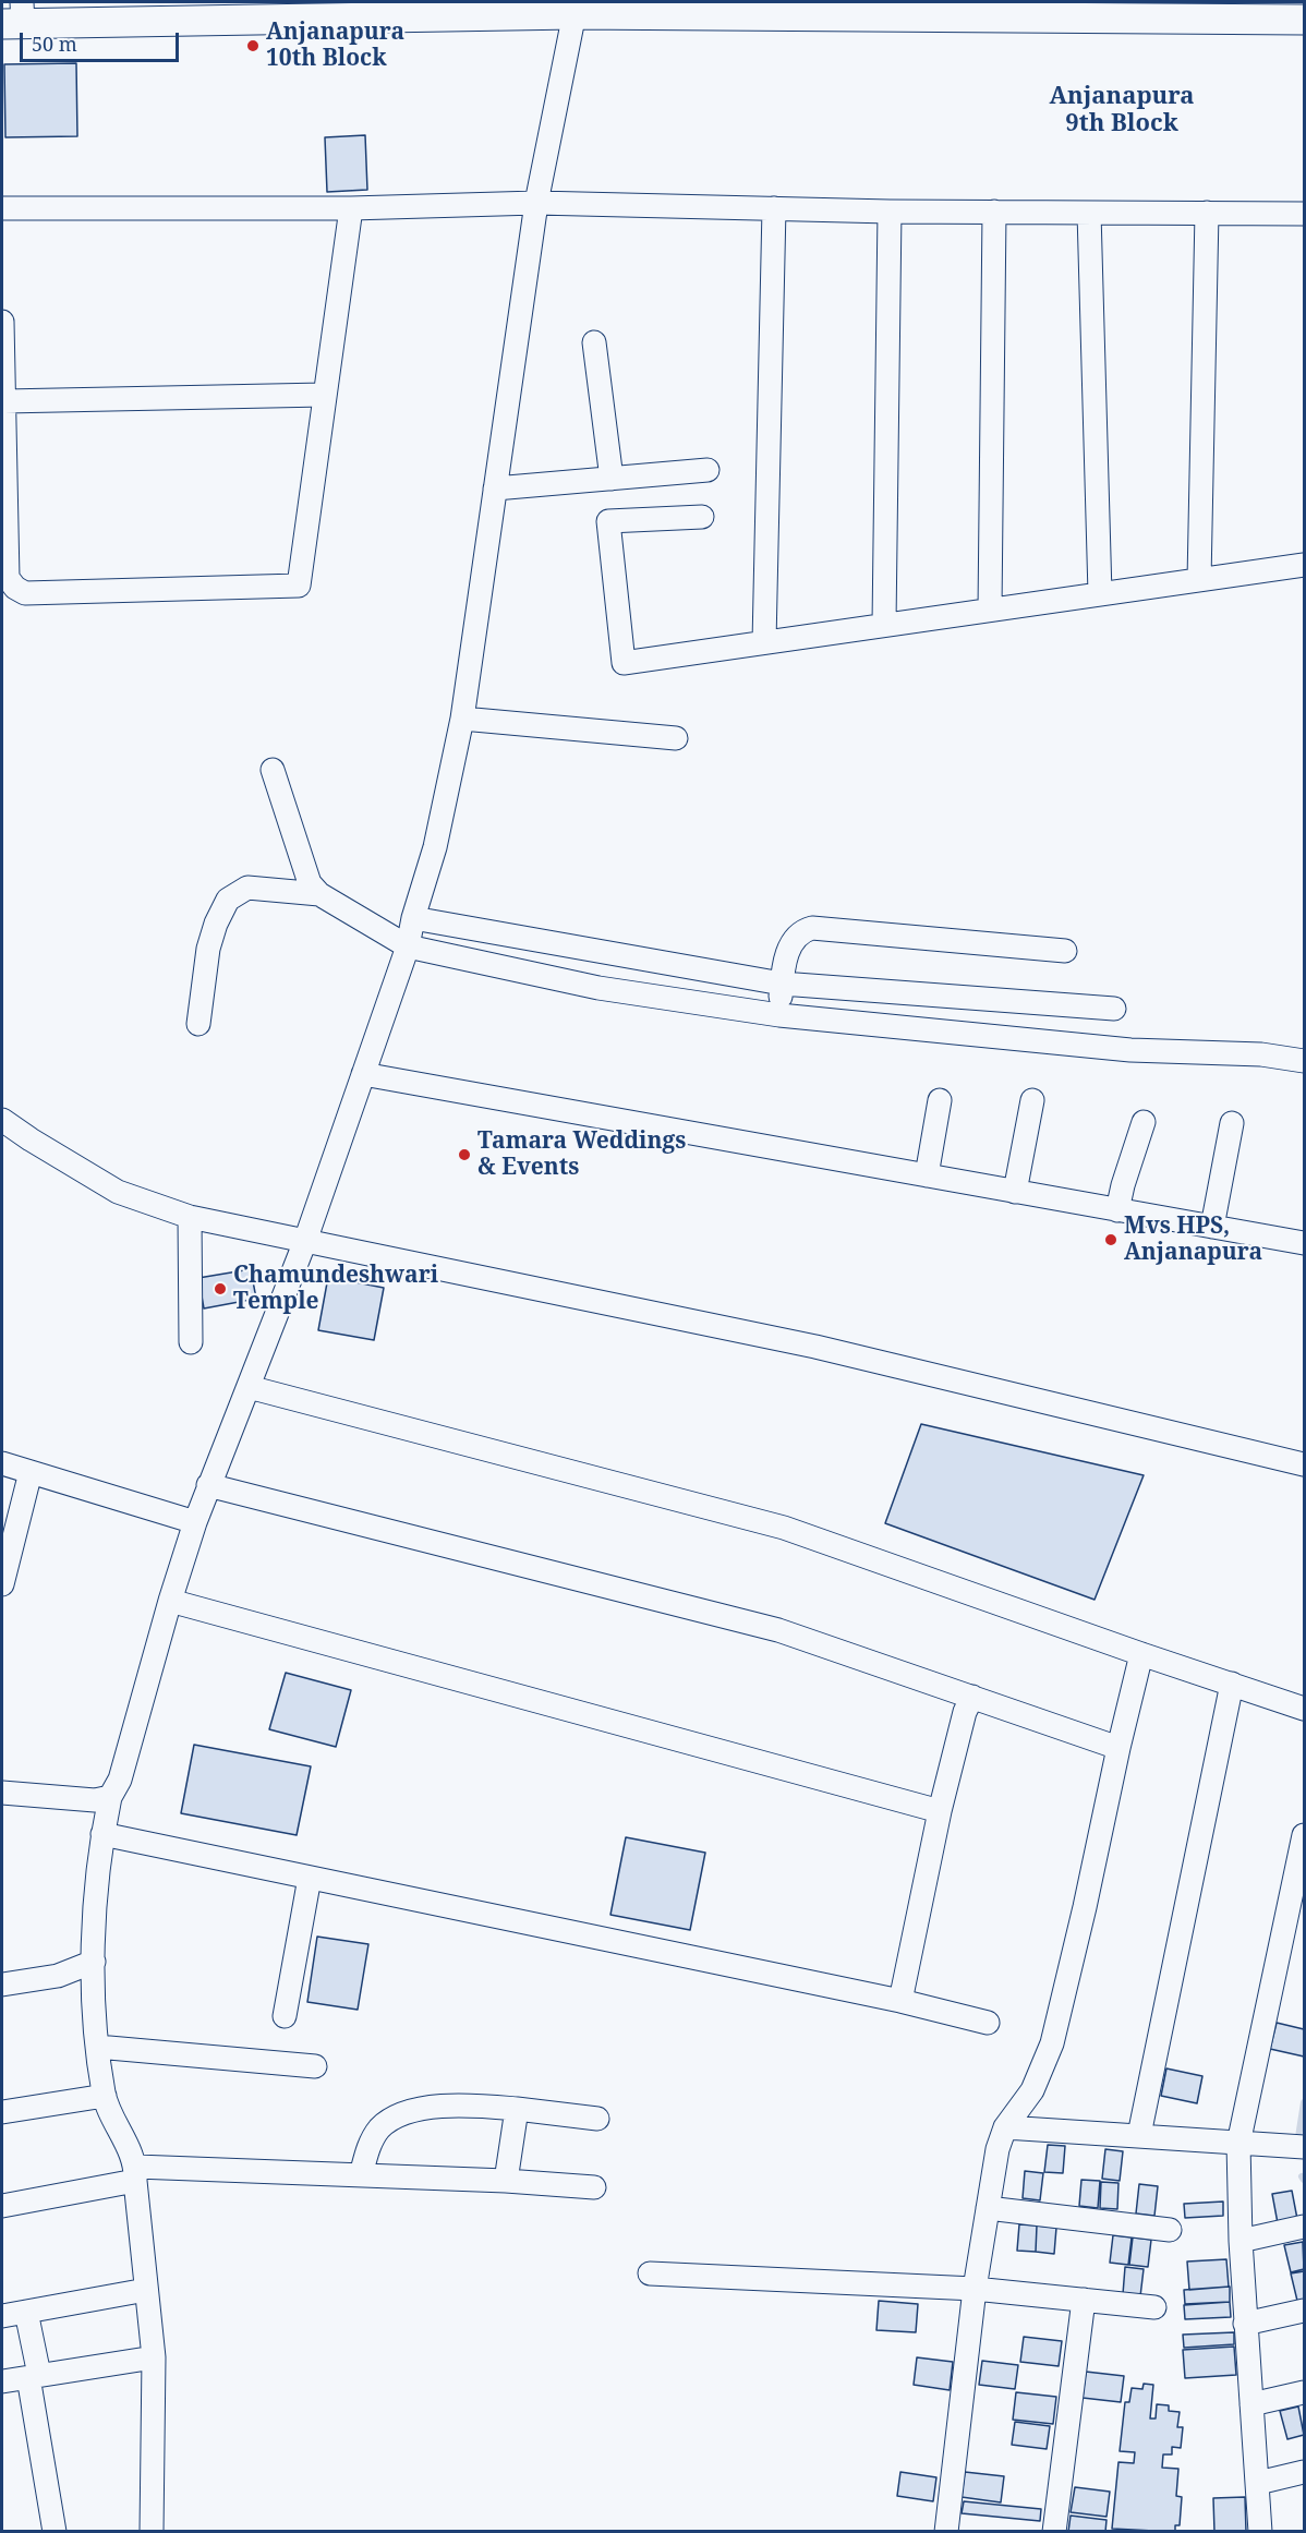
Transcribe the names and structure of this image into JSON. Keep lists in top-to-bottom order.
{
  "districts": ["Anjanapura 9th Block"],
  "places": [
    "Anjanapura 10th Block",
    "Tamara Weddings & Events",
    "Mvs HPS, Anjanapura",
    "Chamundeshwari Temple"
  ],
  "scale_bar": "50 m"
}
